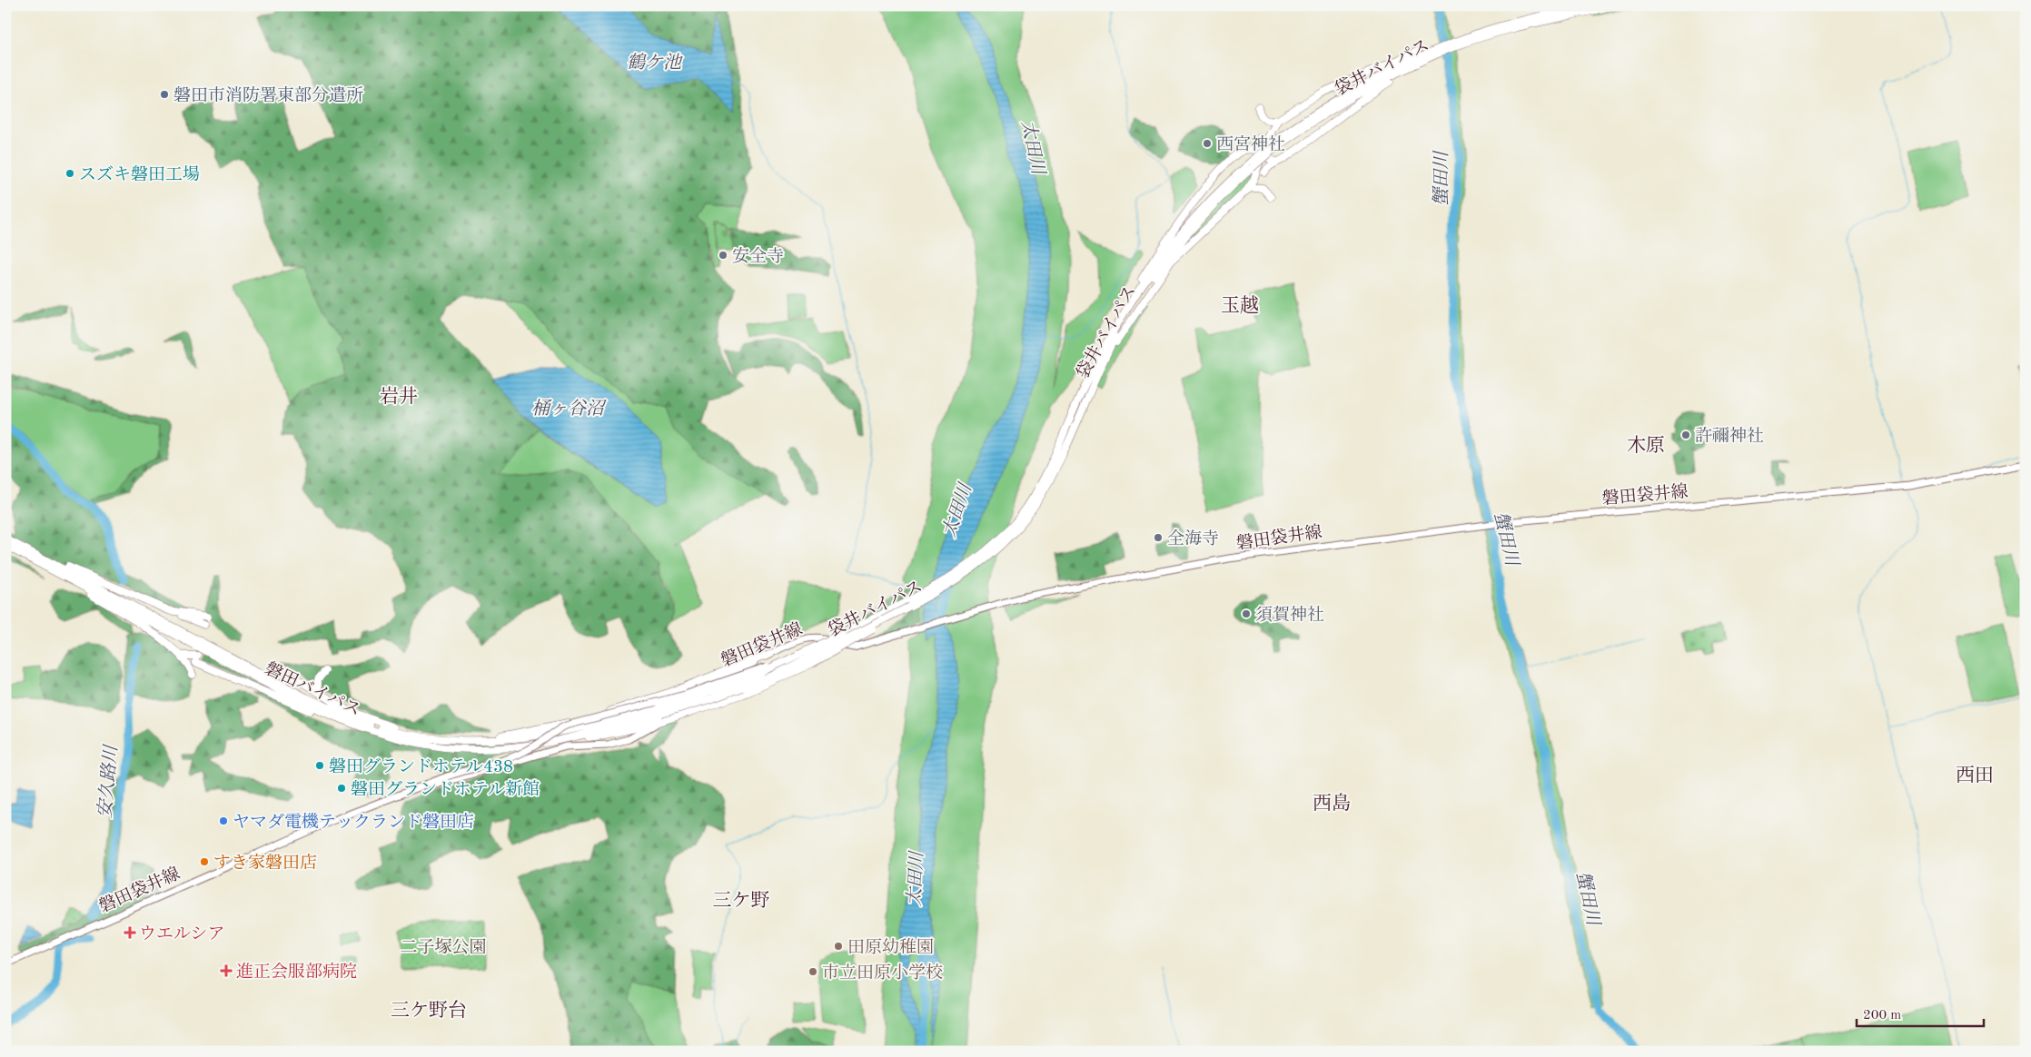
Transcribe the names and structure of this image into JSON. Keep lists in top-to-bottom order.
{
  "streets": {
    "highway": ["袋井バイパス", "磐田バイパス"],
    "main road": ["磐田袋井線"]
  },
  "crossings": [
    ["袋井バイパス", "磐田バイパス"]
  ],
  "districts": [
    "玉越",
    "岩井",
    "木原",
    "西田",
    "西島",
    "三ケ野",
    "三ケ野台"
  ],
  "water": [
    "鶴ケ池",
    "太田川",
    "蟹田川",
    "桶ヶ谷沼",
    "安久路川"
  ],
  "parks": ["二子塚公園"],
  "places": {
    "other": [
      "磐田市消防署東部分遣所",
      "西宮神社",
      "スズキ磐田工場",
      "安全寺",
      "許禰神社",
      "全海寺",
      "須賀神社",
      "磐田グランドホテル438",
      "磐田グランドホテル新館",
      "ヤマダ電機テックランド磐田店",
      "すき家磐田店",
      "田原幼稚園",
      "市立田原小学校"
    ],
    "health": ["ウエルシア", "進正会服部病院"]
  },
  "scale_bar": "200 m"
}
